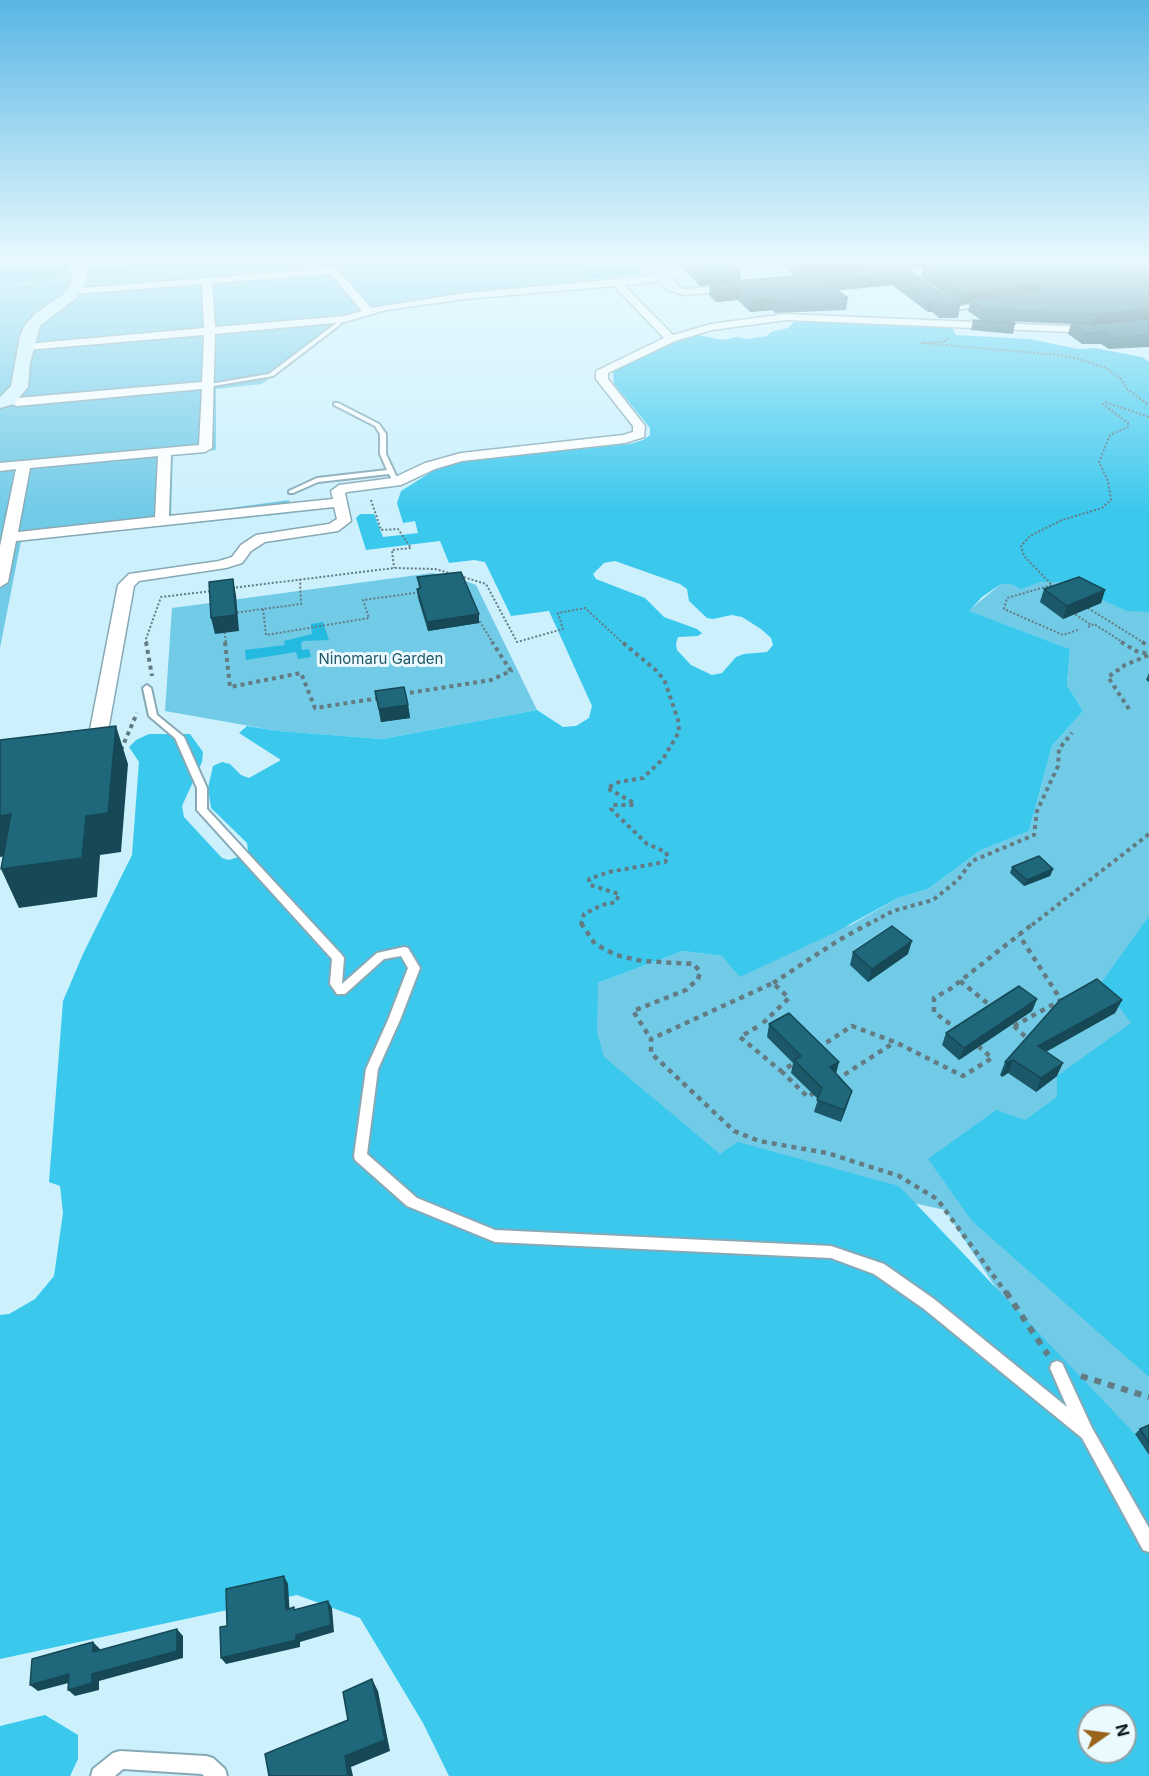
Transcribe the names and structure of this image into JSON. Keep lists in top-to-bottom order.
{
  "parks": ["Ninomaru Garden"],
  "north": "right"
}
